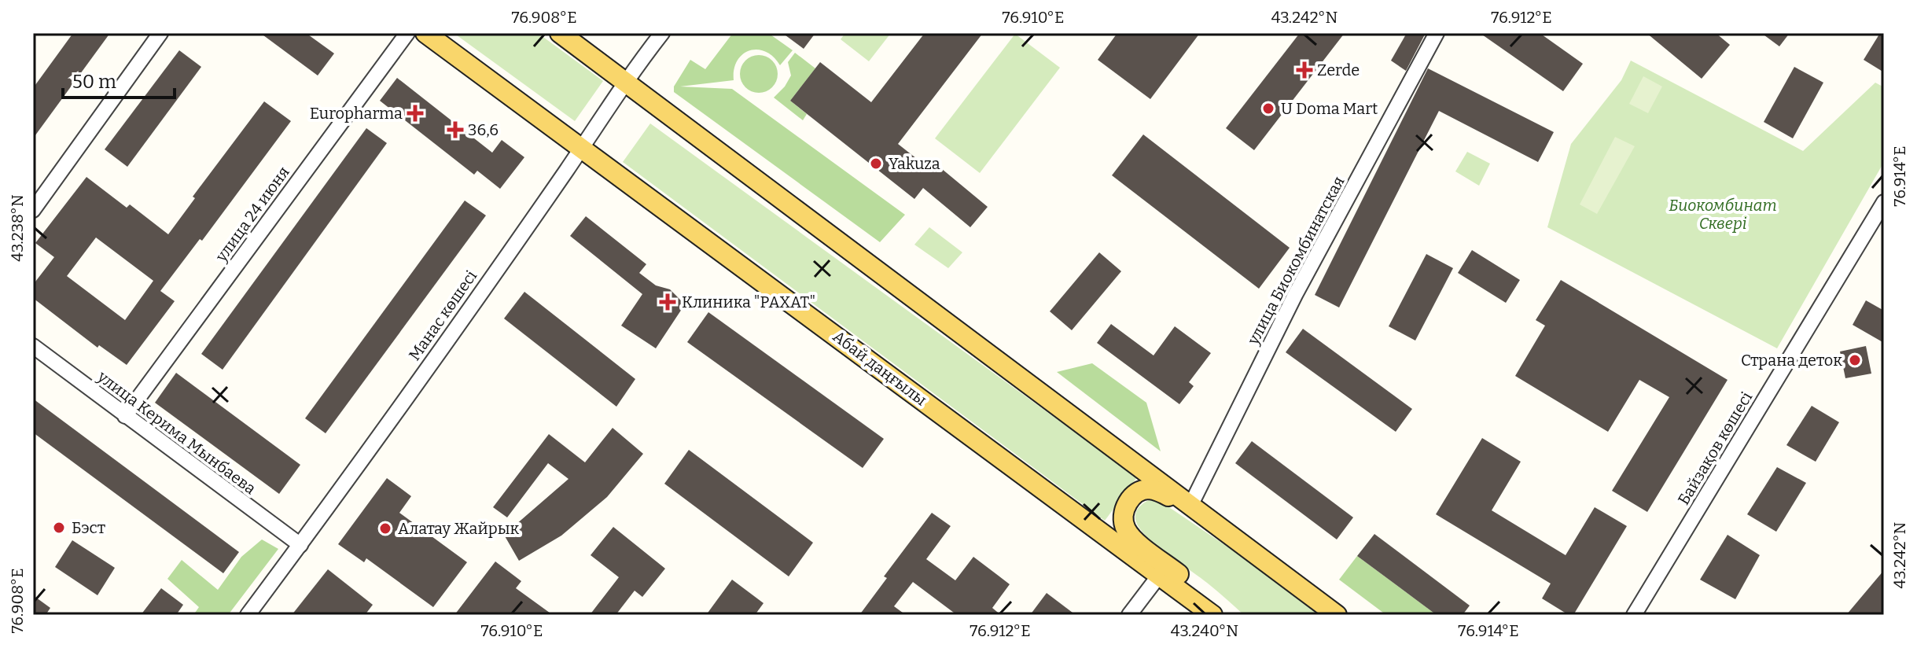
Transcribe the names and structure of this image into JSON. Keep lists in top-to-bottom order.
{
  "streets": {
    "main road": ["Абай даңғылы"],
    "street": [
      "улица 24 июня",
      "улица Биокомбинатская",
      "Манас көшесі",
      "улица Керима Мынбаева",
      "Байзақов көшесі"
    ]
  },
  "crossings": [
    ["улица 24 июня", "улица Керима Мынбаева"],
    ["Манас көшесі", "Абай даңғылы"],
    ["Манас көшесі", "улица Керима Мынбаева"]
  ],
  "parks": ["Биокомбинат Сквері"],
  "places": {
    "health": [
      "Zerde",
      "Europharma",
      "36,6",
      "Клиника \"РАХАТ\""
    ],
    "other": [
      "U Doma Mart",
      "Yakuza",
      "Страна деток",
      "Бэст",
      "Алатау Жайрык"
    ]
  },
  "scale_bar": "50 m",
  "coordinates": [
    "76.908°E",
    "76.910°E",
    "43.242°N",
    "76.912°E",
    "76.914°E",
    "43.238°N",
    "43.240°N"
  ]
}
